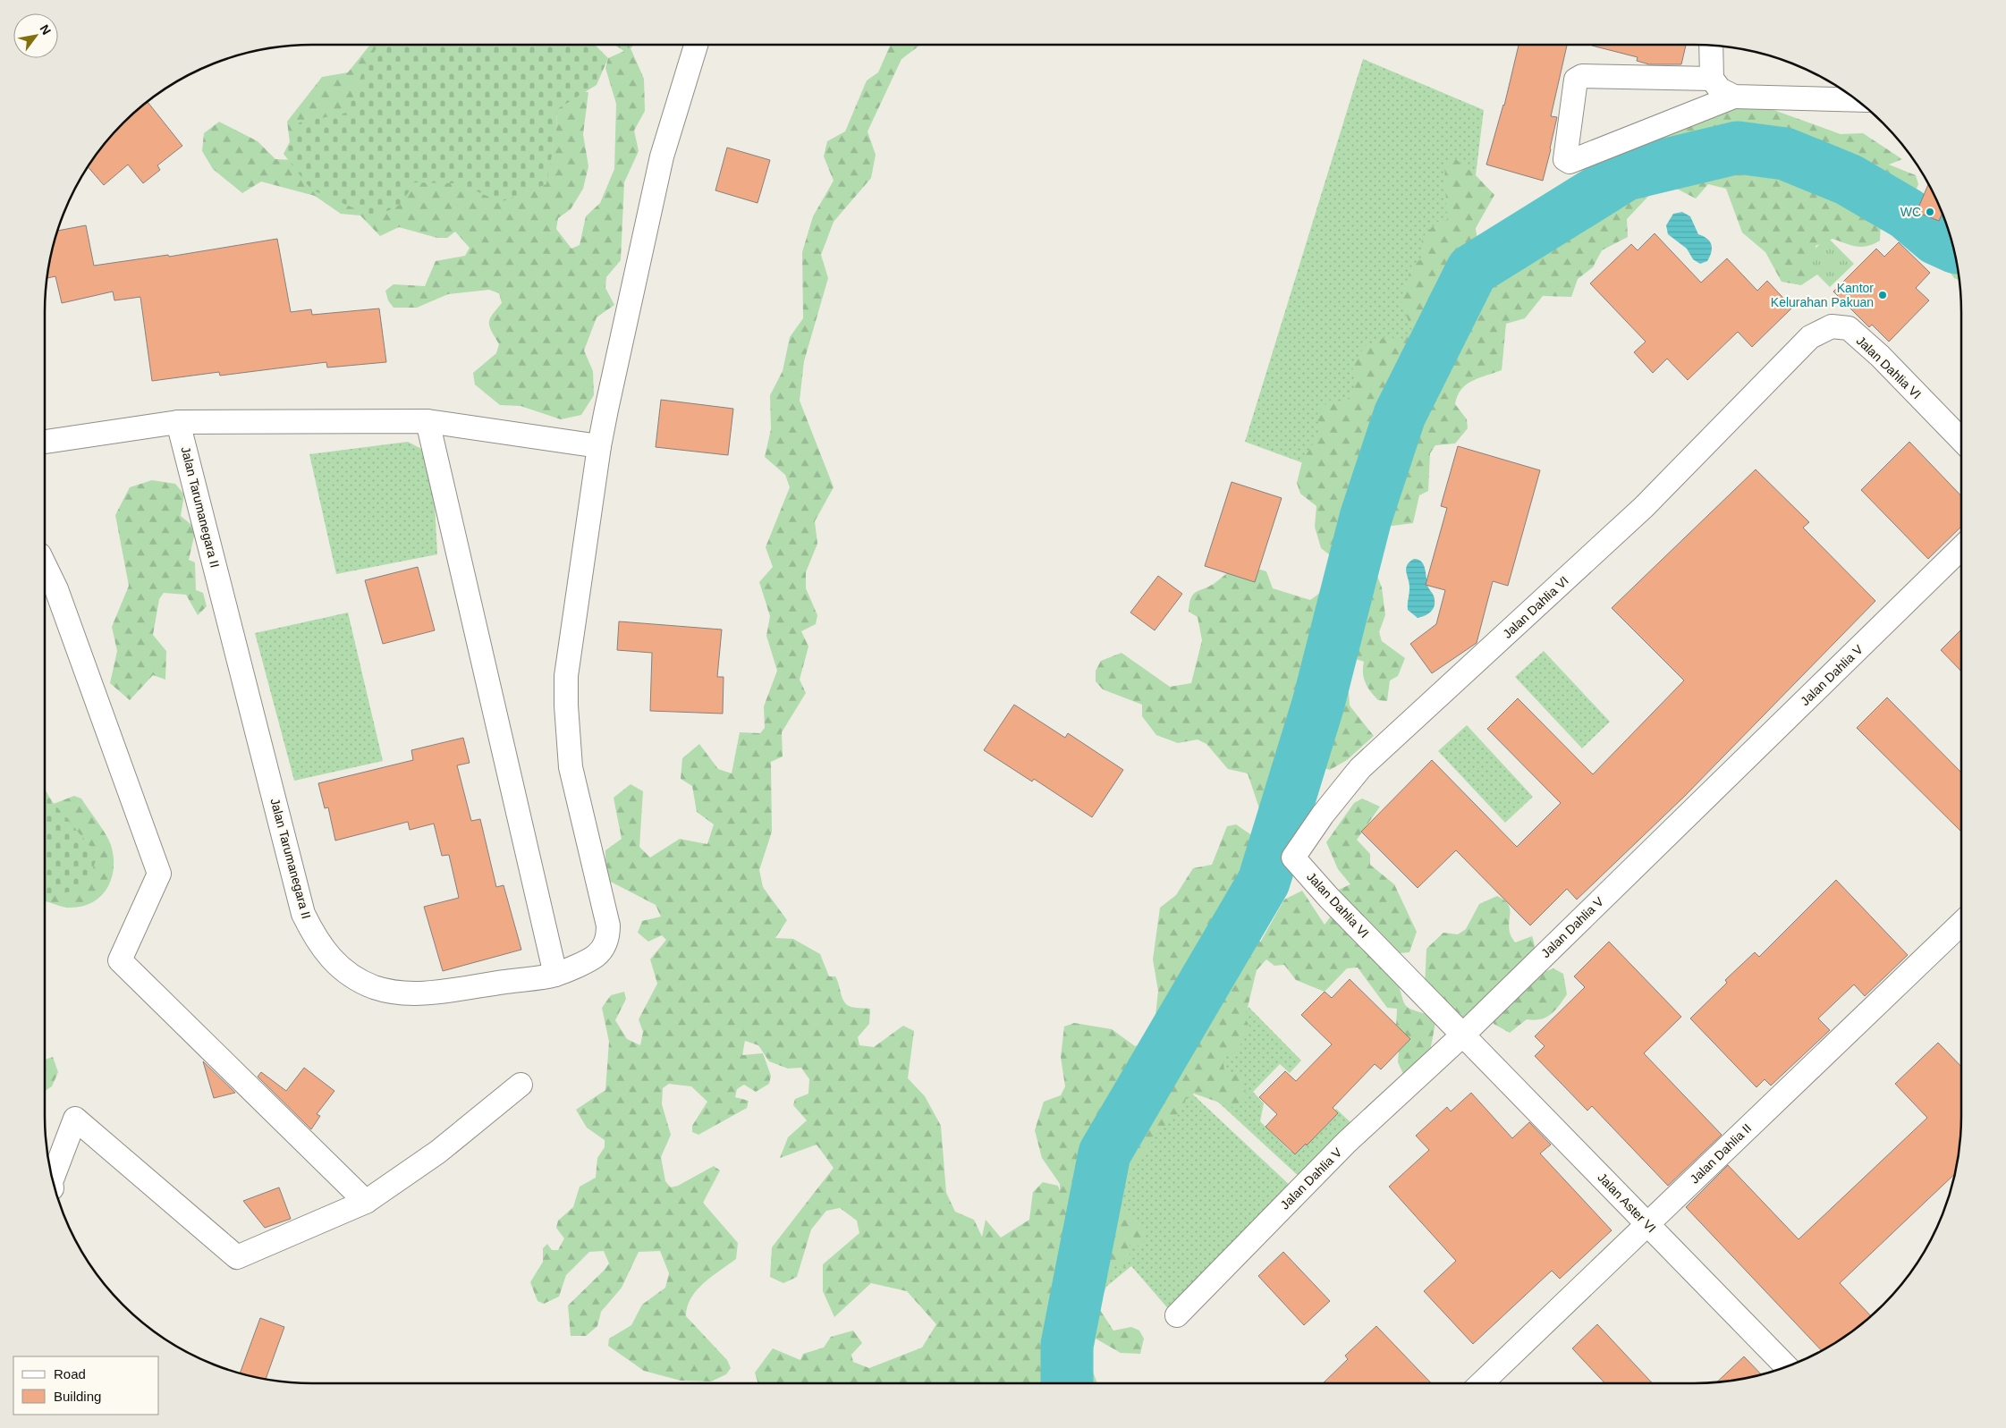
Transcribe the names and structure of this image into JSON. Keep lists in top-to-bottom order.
{
  "streets": {
    "street": [
      "Jalan Dahlia VI",
      "Jalan Tarumanegara II",
      "Jalan Dahlia V",
      "Jalan Dahlia II",
      "Jalan Aster VI"
    ]
  },
  "crossings": [
    ["Jalan Dahlia VI", "Jalan Dahlia V"],
    ["Jalan Dahlia VI", "Jalan Aster VI"],
    ["Jalan Dahlia V", "Jalan Aster VI"],
    ["Jalan Dahlia II", "Jalan Aster VI"]
  ],
  "places": ["WC", "Kantor Kelurahan Pakuan"],
  "legend": ["Road", "Building"],
  "north": "top right"
}
